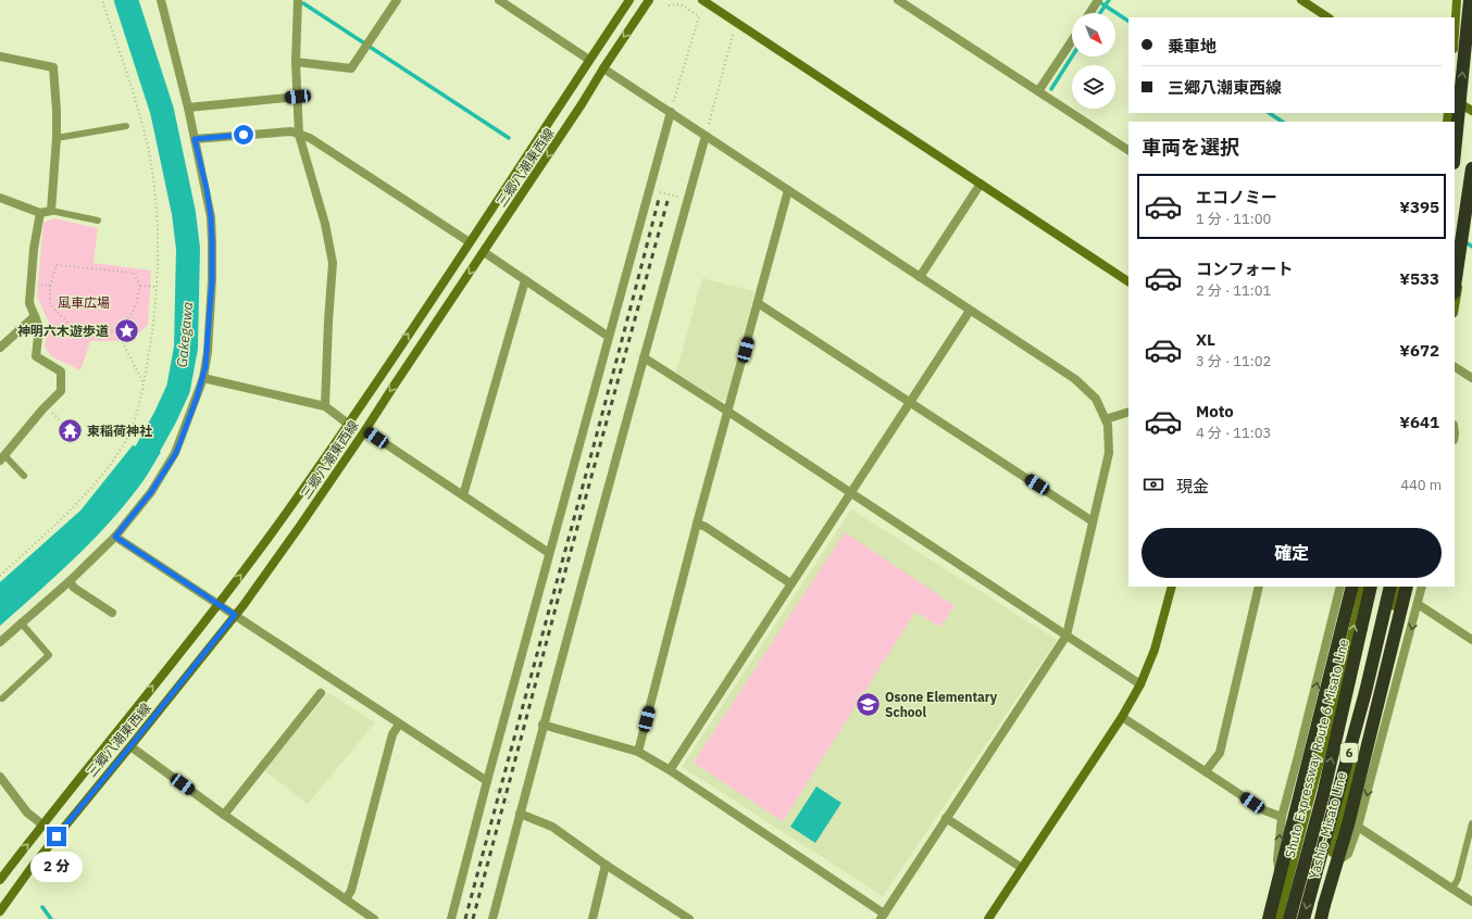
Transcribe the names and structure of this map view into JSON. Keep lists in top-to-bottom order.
{
  "streets": {
    "highway": ["Shuto Expressway Route 6 Misato Line", "6"],
    "street": ["三郷八潮東西線", "Yashio-Misato Line"]
  },
  "water": ["Gakegawa"],
  "parks": ["風車広場"],
  "places": {
    "place": ["神明六木遊歩道"],
    "temple": ["東稲荷神社"],
    "school or university": ["Osone Elementary School"]
  },
  "north": "bottom right",
  "page": {
    "banner": ["乗車地", "三郷八潮東西線"],
    "heading": "車両を選択",
    "list": [
      {
        "name": "エコノミー",
        "note": "1 分 · 11:00",
        "value": "¥395"
      },
      {
        "name": "コンフォート",
        "note": "2 分 · 11:01",
        "value": "¥533"
      },
      {
        "name": "XL",
        "note": "3 分 · 11:02",
        "value": "¥672"
      },
      {
        "name": "Moto",
        "note": "4 分 · 11:03",
        "value": "¥641"
      }
    ],
    "pay": ["現金", "440 m"],
    "buttons": "確定",
    "bubble": "2 分"
  }
}
